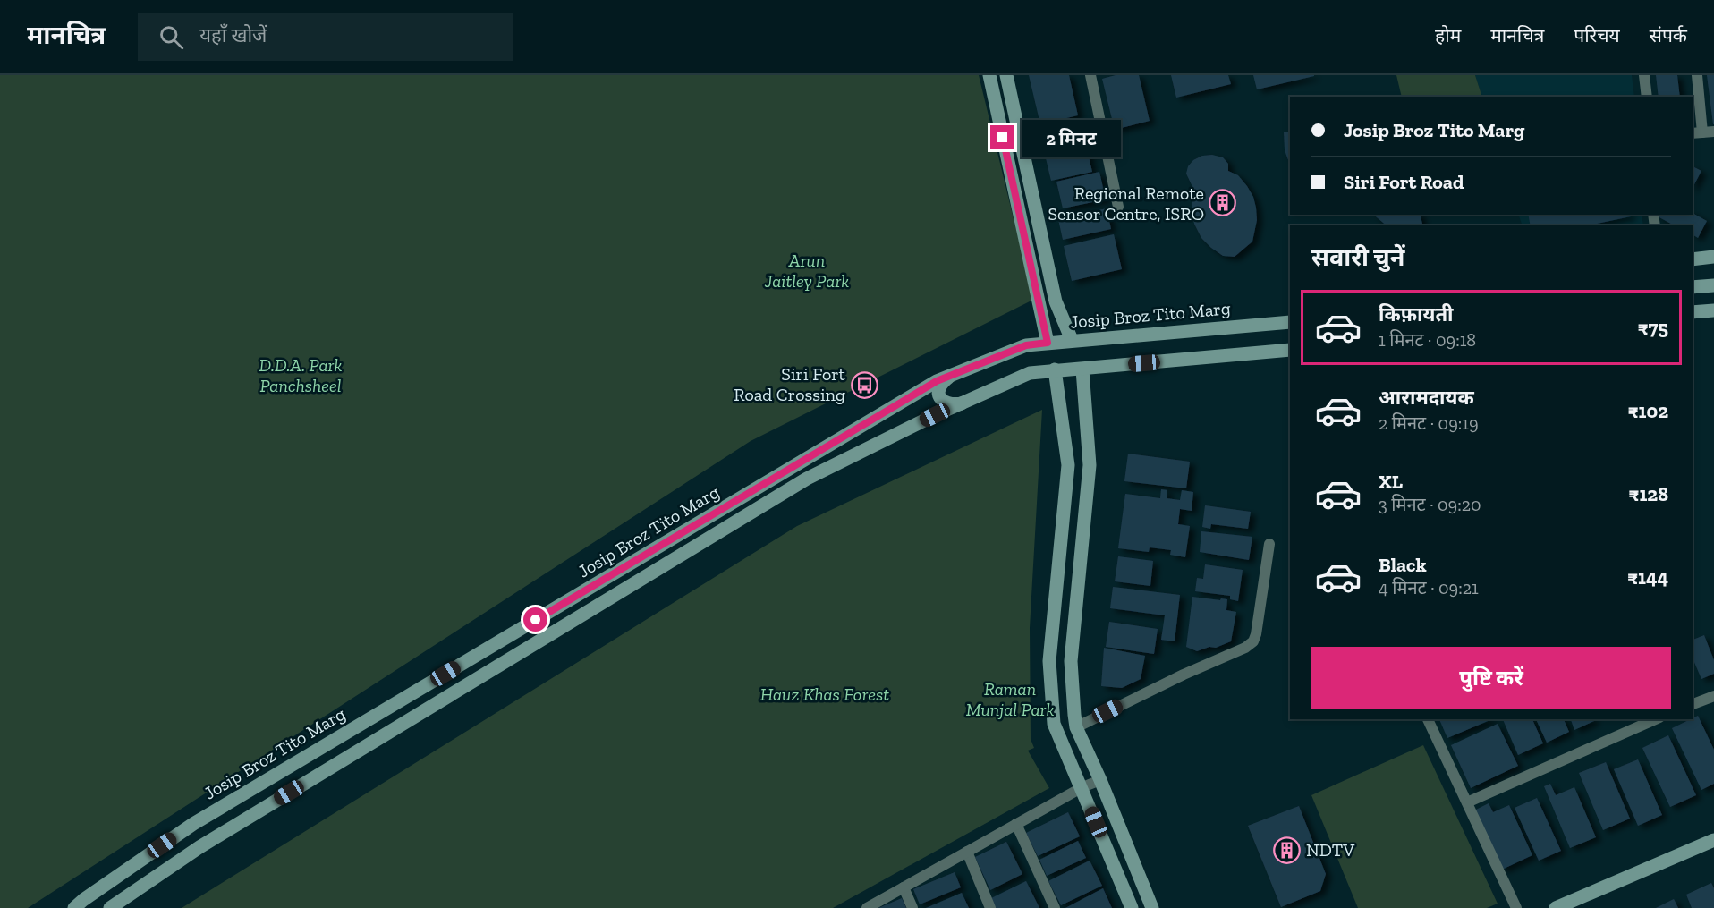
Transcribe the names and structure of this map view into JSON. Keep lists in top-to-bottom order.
{
  "streets": {
    "main road": ["Josip Broz Tito Marg"]
  },
  "parks": [
    "Arun Jaitley Park",
    "D.D.A. Park Panchsheel",
    "Raman Munjal Park",
    "Hauz Khas Forest"
  ],
  "places": {
    "building": ["Regional Remote Sensor Centre, ISRO", "NDTV"],
    "bus stop": ["Siri Fort Road Crossing"]
  },
  "page": {
    "header": "मानचित्र",
    "search": "यहाँ खोजें",
    "nav": [
      "होम",
      "मानचित्र",
      "परिचय",
      "संपर्क"
    ],
    "banner": ["Josip Broz Tito Marg", "Siri Fort Road"],
    "bubble": "2 मिनट",
    "heading": "सवारी चुनें",
    "list": [
      {
        "name": "किफ़ायती",
        "note": "1 मिनट · 09:18",
        "value": "₹75"
      },
      {
        "name": "आरामदायक",
        "note": "2 मिनट · 09:19",
        "value": "₹102"
      },
      {
        "name": "XL",
        "note": "3 मिनट · 09:20",
        "value": "₹128"
      },
      {
        "name": "Black",
        "note": "4 मिनट · 09:21",
        "value": "₹144"
      }
    ],
    "buttons": "पुष्टि करें"
  }
}
